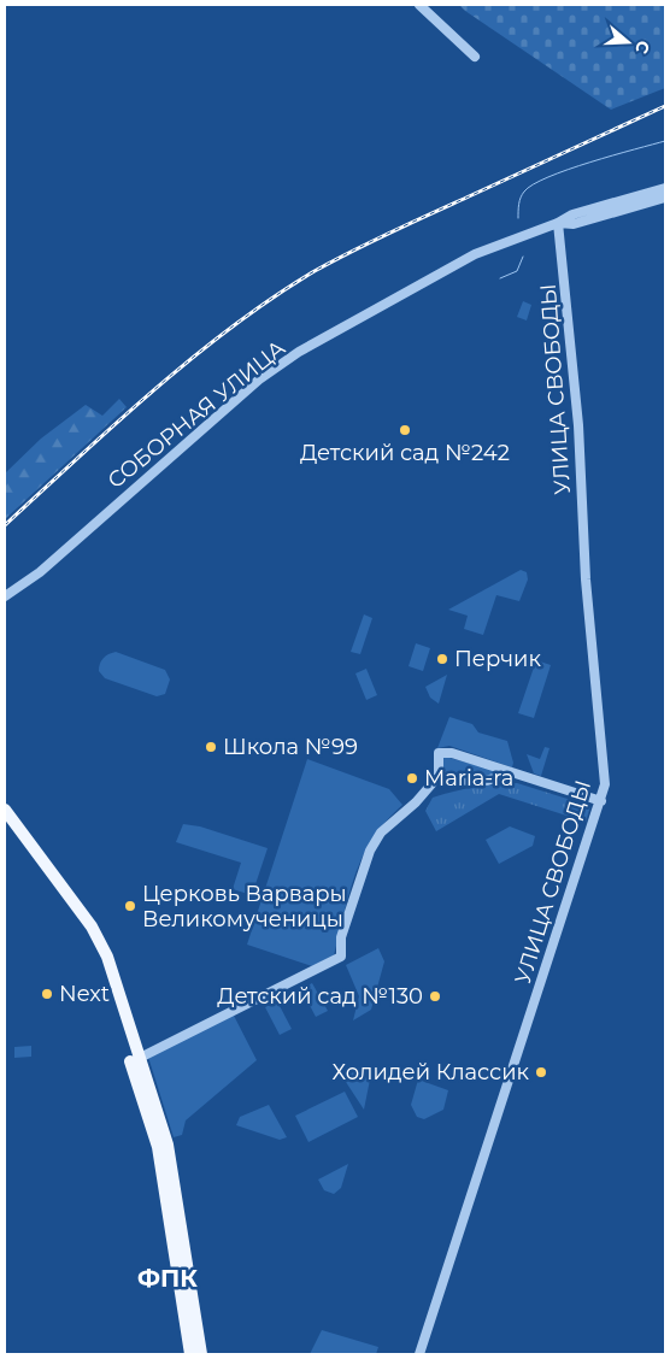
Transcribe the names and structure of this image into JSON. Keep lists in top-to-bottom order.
{
  "streets": {
    "street": ["УЛИЦА СВОБОДЫ", "СОБОРНАЯ УЛИЦА"]
  },
  "crossings": [
    ["УЛИЦА СВОБОДЫ", "СОБОРНАЯ УЛИЦА"]
  ],
  "districts": ["ФПК"],
  "places": [
    "Детский сад №242",
    "Перчик",
    "Школа №99",
    "Maria-ra",
    "Церковь Варвары Великомученицы",
    "Next",
    "Детский сад №130",
    "Холидей Классик"
  ],
  "north": "right"
}
